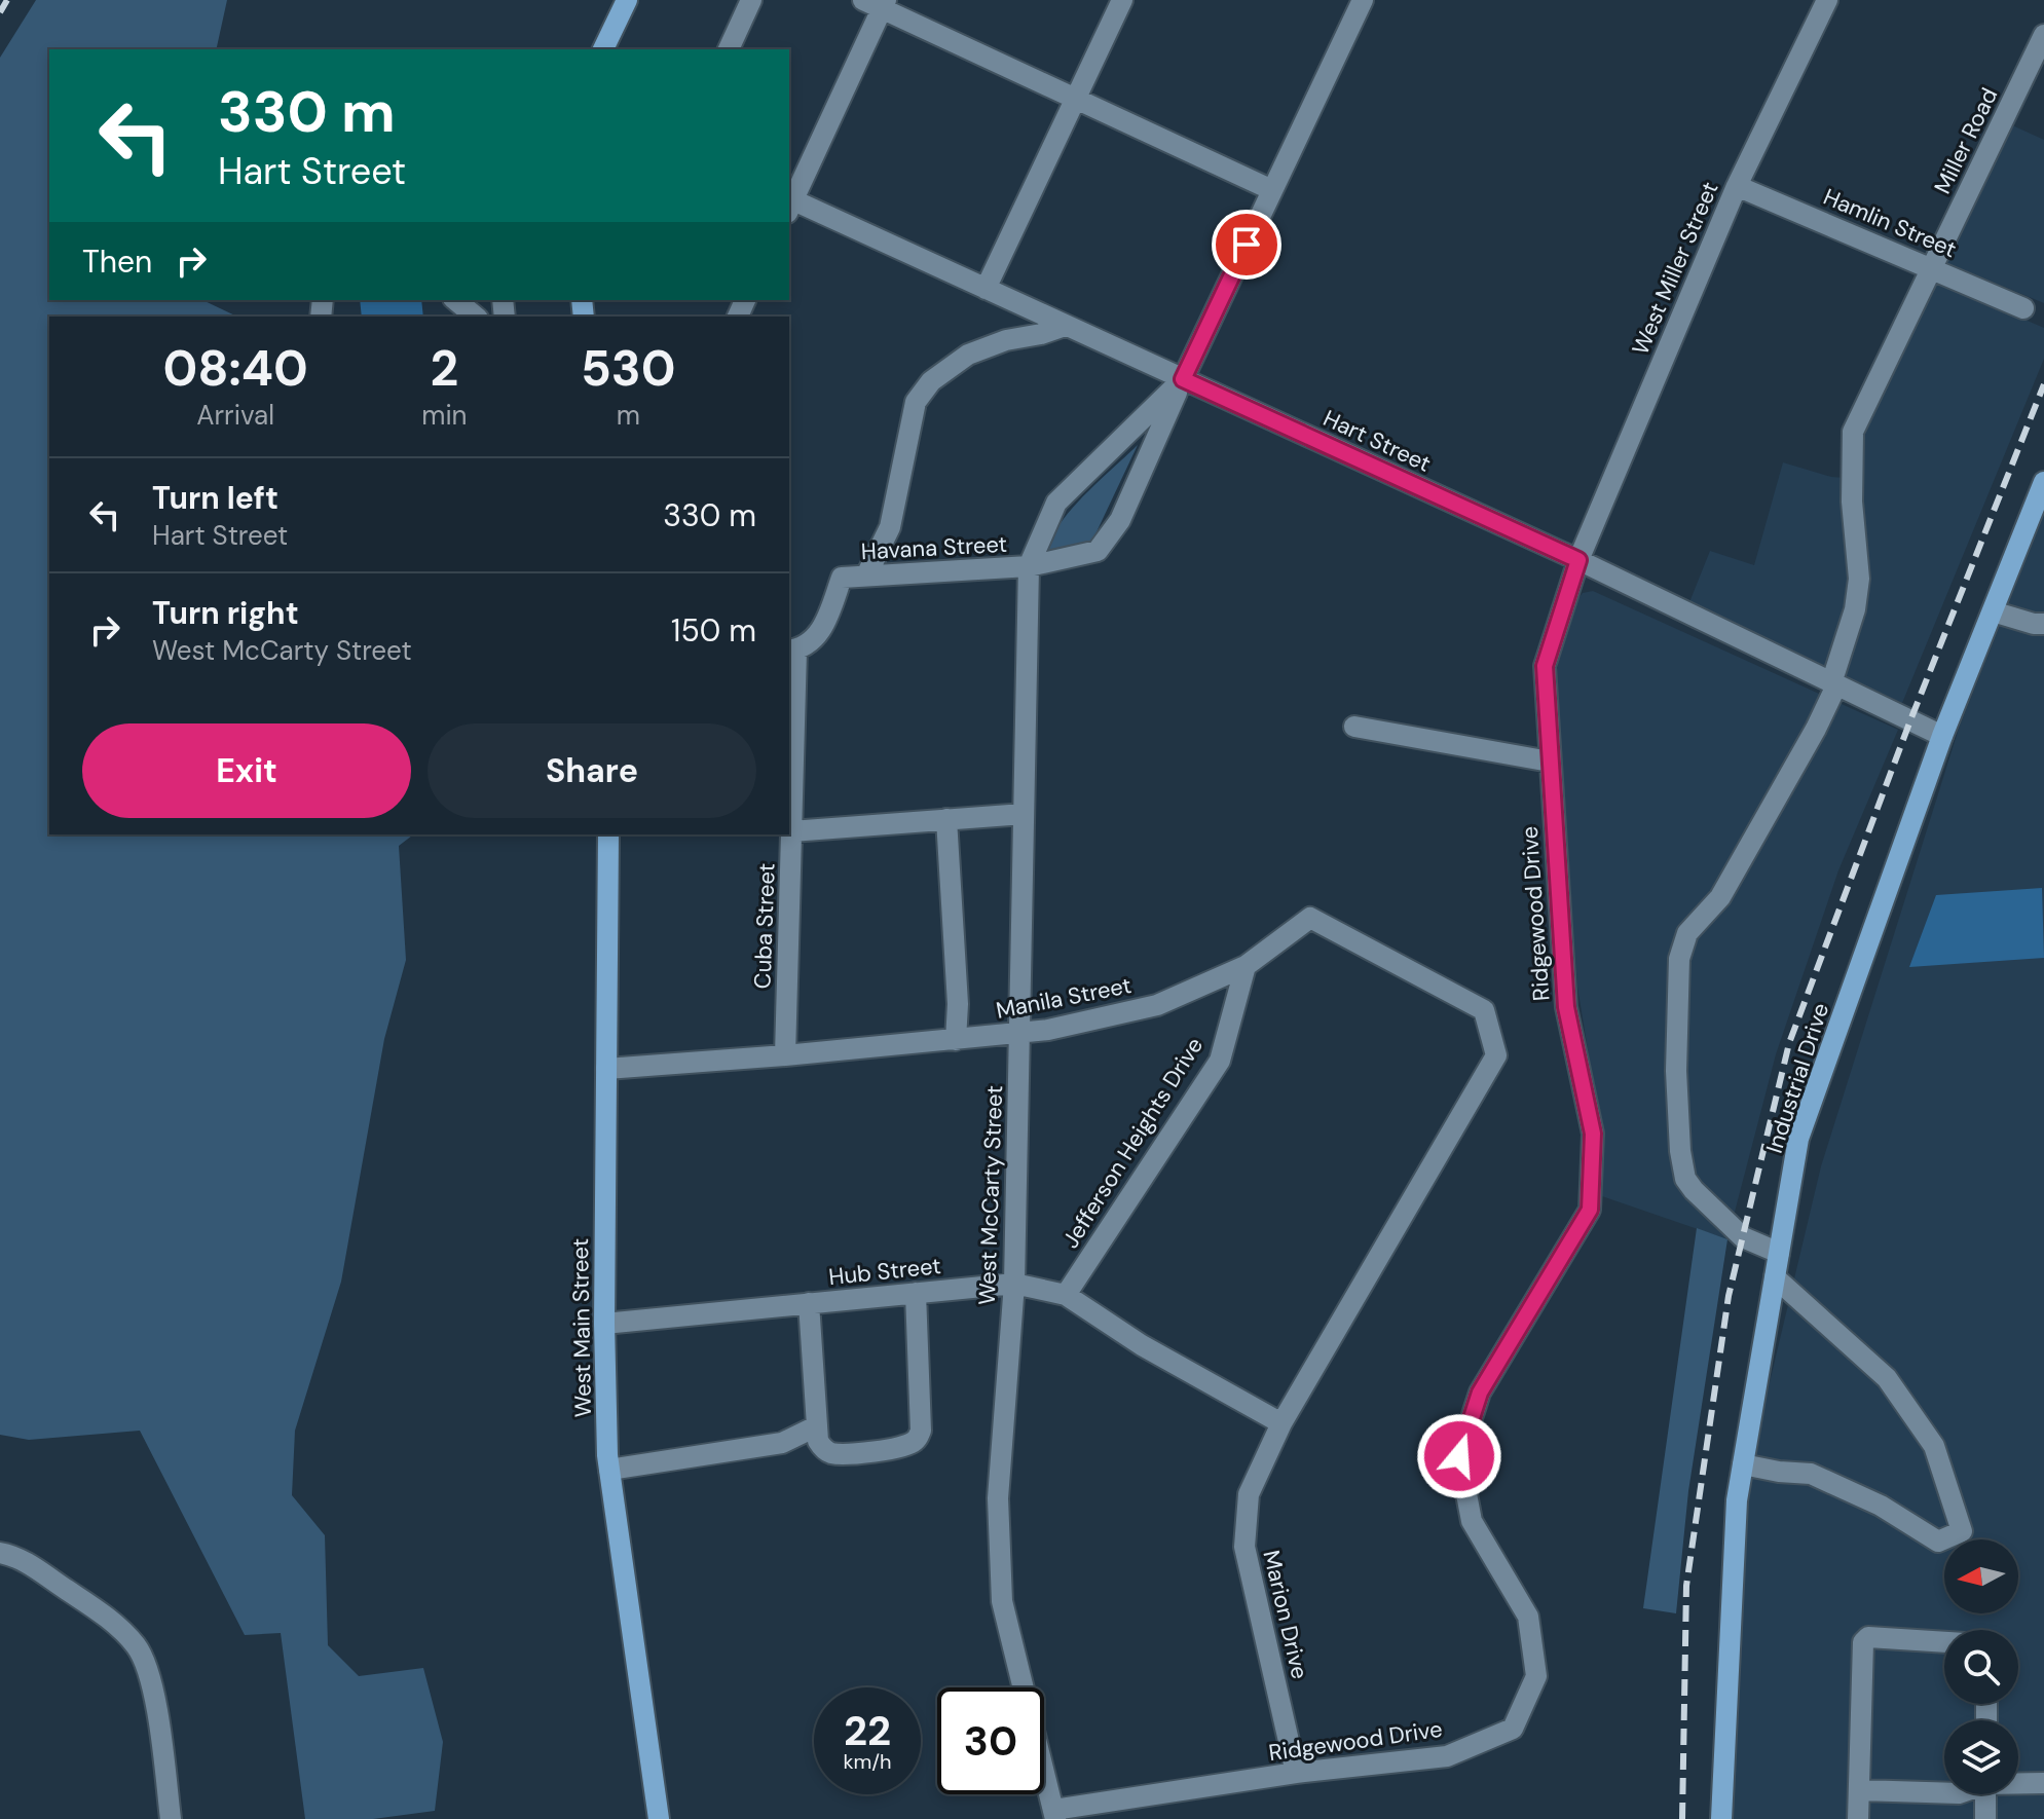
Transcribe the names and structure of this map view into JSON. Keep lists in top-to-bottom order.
{
  "streets": {
    "main road": ["Industrial Drive", "West Main Street"],
    "street": [
      "Miller Road",
      "Hamlin Street",
      "West Miller Street",
      "Hart Street",
      "Havana Street",
      "Ridgewood Drive",
      "Cuba Street",
      "Manila Street",
      "Jefferson Heights Drive",
      "West McCarty Street",
      "Hub Street",
      "Marion Drive"
    ]
  },
  "crossings": [
    ["Miller Road", "Hamlin Street"],
    ["Hamlin Street", "West Miller Street"],
    ["West Miller Street", "Hart Street"],
    ["West Miller Street", "Ridgewood Drive"],
    ["Hart Street", "Ridgewood Drive"],
    ["Hart Street", "Industrial Drive"],
    ["Hart Street", "West McCarty Street"],
    ["Havana Street", "Cuba Street"],
    ["Havana Street", "West McCarty Street"],
    ["Ridgewood Drive", "West McCarty Street"],
    ["Ridgewood Drive", "Marion Drive"],
    ["Cuba Street", "Manila Street"],
    ["Manila Street", "Jefferson Heights Drive"],
    ["Manila Street", "West McCarty Street"],
    ["Manila Street", "West Main Street"],
    ["Manila Street", "Marion Drive"],
    ["Jefferson Heights Drive", "Hub Street"],
    ["West McCarty Street", "Hub Street"],
    ["Hub Street", "West Main Street"],
    ["Hub Street", "Marion Drive"]
  ],
  "north": "left",
  "page": {
    "turn": ["330 m", "Hart Street"],
    "then": "Then",
    "eta": [
      "08:40",
      "Arrival",
      "2",
      "min",
      "530",
      "m"
    ],
    "list": [
      {
        "name": "Turn left",
        "note": "Hart Street",
        "value": "330 m"
      },
      {
        "name": "Turn right",
        "note": "West McCarty Street",
        "value": "150 m"
      }
    ],
    "buttons": ["Exit", "Share"],
    "speed": "22 km/h",
    "limit": "30"
  }
}
